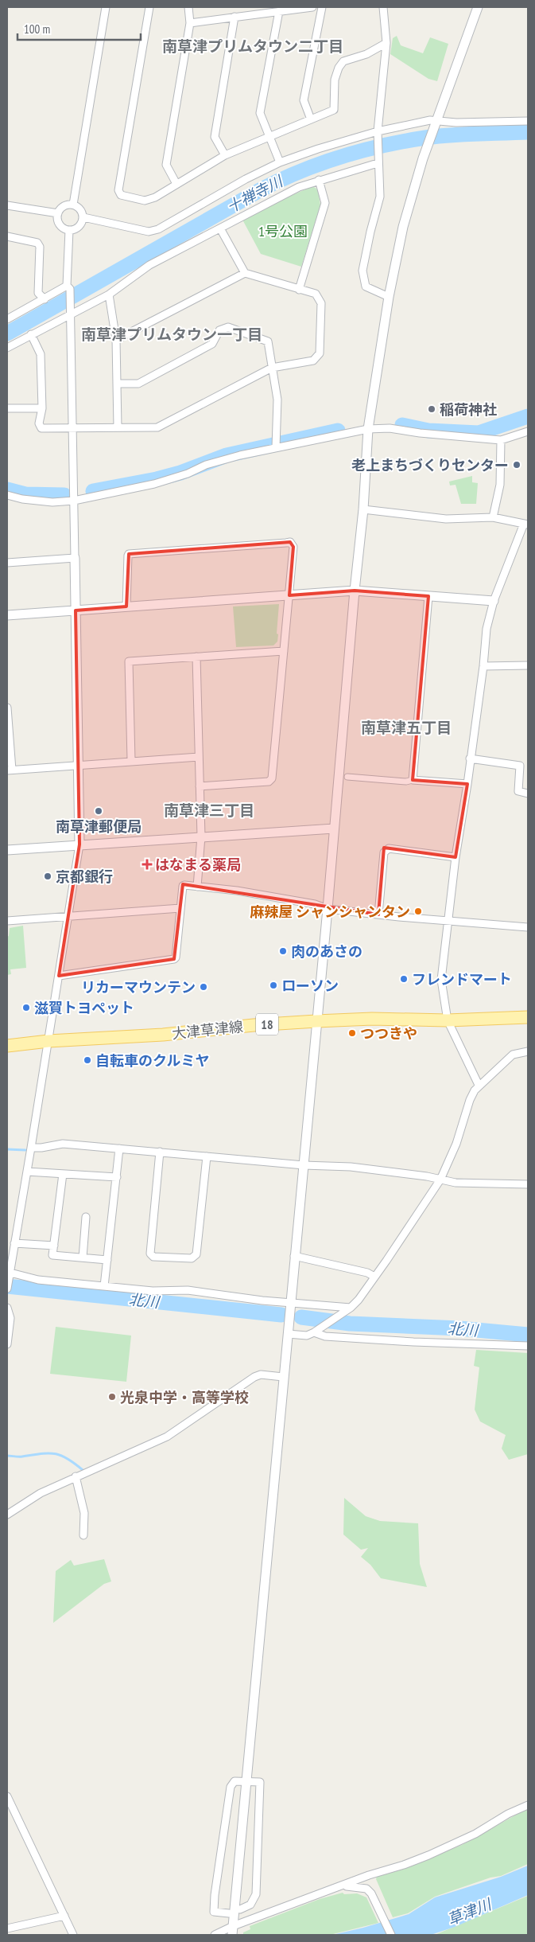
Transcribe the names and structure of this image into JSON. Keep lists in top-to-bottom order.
{
  "streets": {
    "main road": ["18", "大津草津線"]
  },
  "districts": [
    "南草津プリムタウン二丁目",
    "南草津プリムタウン一丁目",
    "南草津五丁目",
    "南草津三丁目"
  ],
  "water": ["十禅寺川", "北川", "草津川"],
  "parks": ["1号公園"],
  "places": {
    "other": [
      "稲荷神社",
      "老上まちづくりセンター",
      "南草津郵便局",
      "京都銀行",
      "麻辣屋 シャンシャンタン",
      "肉のあさの",
      "フレンドマート",
      "ローソン",
      "リカーマウンテン",
      "滋賀トヨペット",
      "つつきや",
      "自転車のクルミヤ",
      "光泉中学・高等学校"
    ],
    "health": ["はなまる薬局"]
  },
  "scale_bar": "100 m"
}
